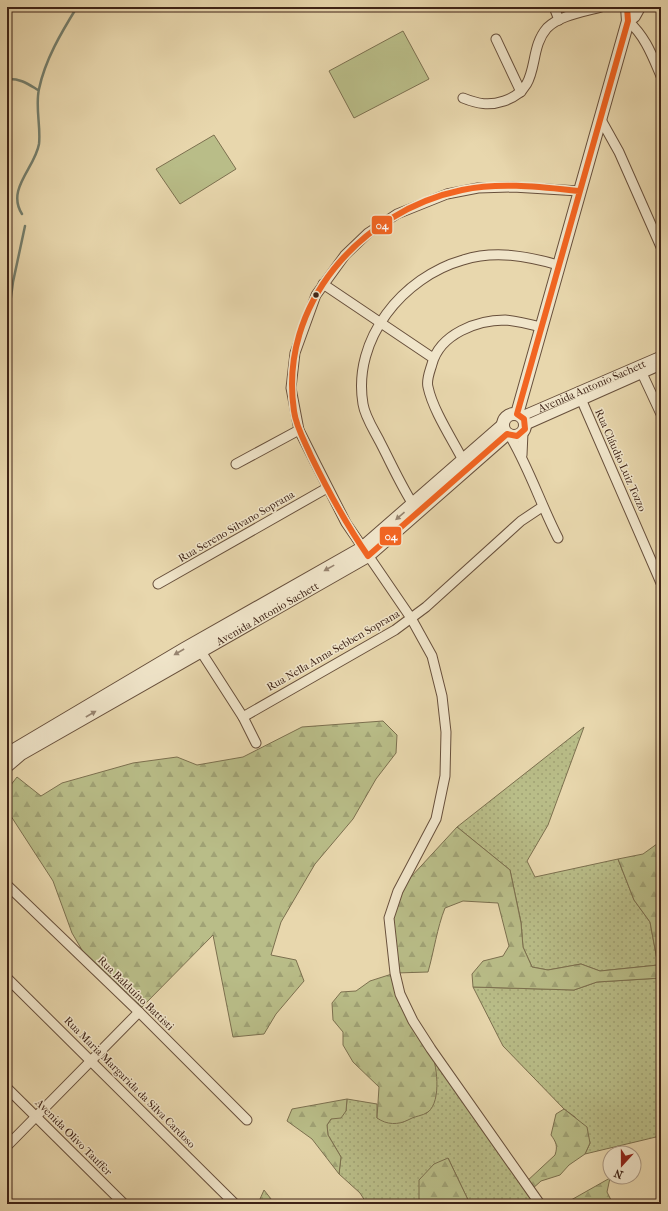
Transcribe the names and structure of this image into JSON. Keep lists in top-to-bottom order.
{
  "streets": {
    "street": [
      "Avenida Antonio Sachett",
      "Rua Cláudio Luiz Tozzo",
      "Rua Sereno Silvano Soprana",
      "Rua Nella Anna Sebben Soprana",
      "Rua Balduíno Battisti",
      "Rua Maria Margarida da Silva Cardoso",
      "Avenida Olivo Tauffer"
    ]
  },
  "crossings": [
    ["Avenida Antonio Sachett", "Rua Cláudio Luiz Tozzo"]
  ],
  "lines": ["transit line 04"],
  "north": "bottom"
}
